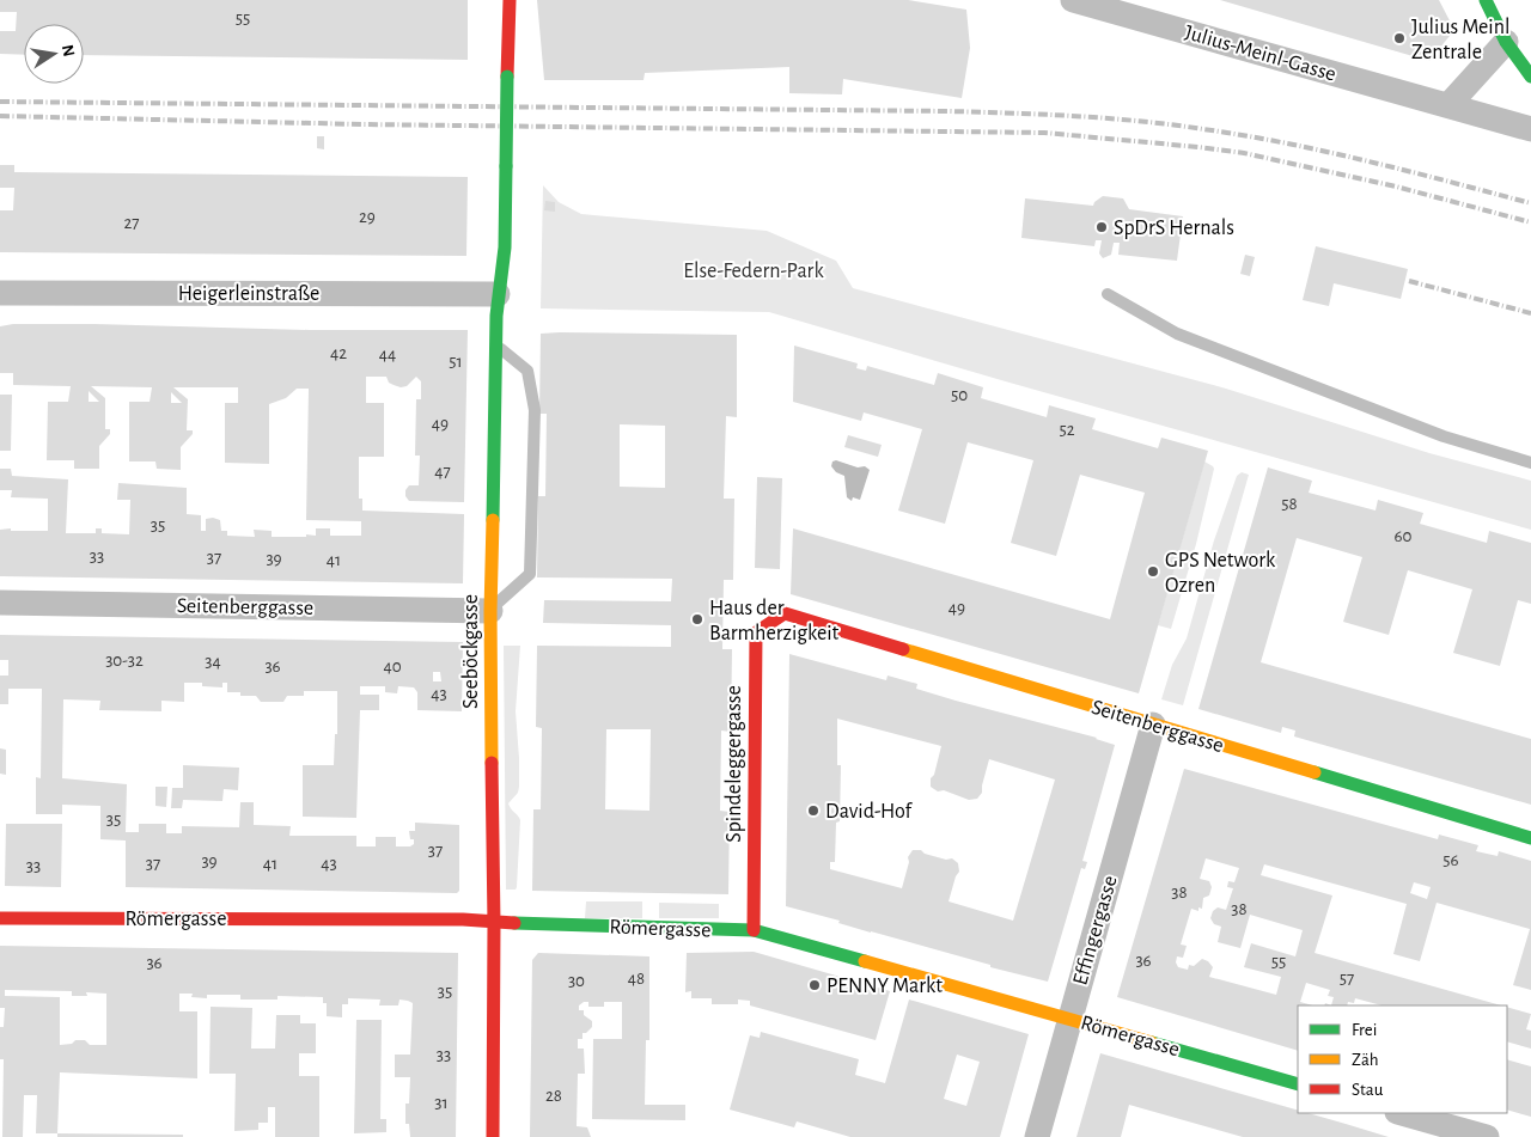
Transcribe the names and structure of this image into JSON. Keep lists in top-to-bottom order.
{
  "streets": {
    "street": [
      "Julius-Meinl-Gasse",
      "Heigerleinstraße",
      "Seitenberggasse",
      "Seeböckgasse",
      "Spindeleggergasse",
      "Römergasse",
      "Effingergasse"
    ]
  },
  "crossings": [
    ["Heigerleinstraße", "Seeböckgasse"],
    ["Seitenberggasse", "Seeböckgasse"],
    ["Seitenberggasse", "Spindeleggergasse"],
    ["Seitenberggasse", "Effingergasse"],
    ["Seeböckgasse", "Römergasse"],
    ["Spindeleggergasse", "Römergasse"],
    ["Römergasse", "Effingergasse"]
  ],
  "parks": ["Else-Federn-Park"],
  "places": [
    "Julius Meinl Zentrale",
    "SpDrS Hernals",
    "GPS Network Ozren",
    "Haus der Barmherzigkeit",
    "David-Hof",
    "PENNY Markt"
  ],
  "house_numbers": [
    "55",
    "29",
    "27",
    "42",
    "44",
    "51",
    "50",
    "49",
    "52",
    "47",
    "58",
    "35",
    "60",
    "33",
    "37",
    "39",
    "41",
    "49",
    "30-32",
    "34",
    "36",
    "40",
    "43",
    "35",
    "37",
    "56",
    "39",
    "37",
    "41",
    "43",
    "33",
    "38",
    "38",
    "36",
    "55",
    "36",
    "48",
    "57",
    "30",
    "35",
    "33",
    "28",
    "31"
  ],
  "legend": ["Frei", "Zäh", "Stau"],
  "north": "right"
}
